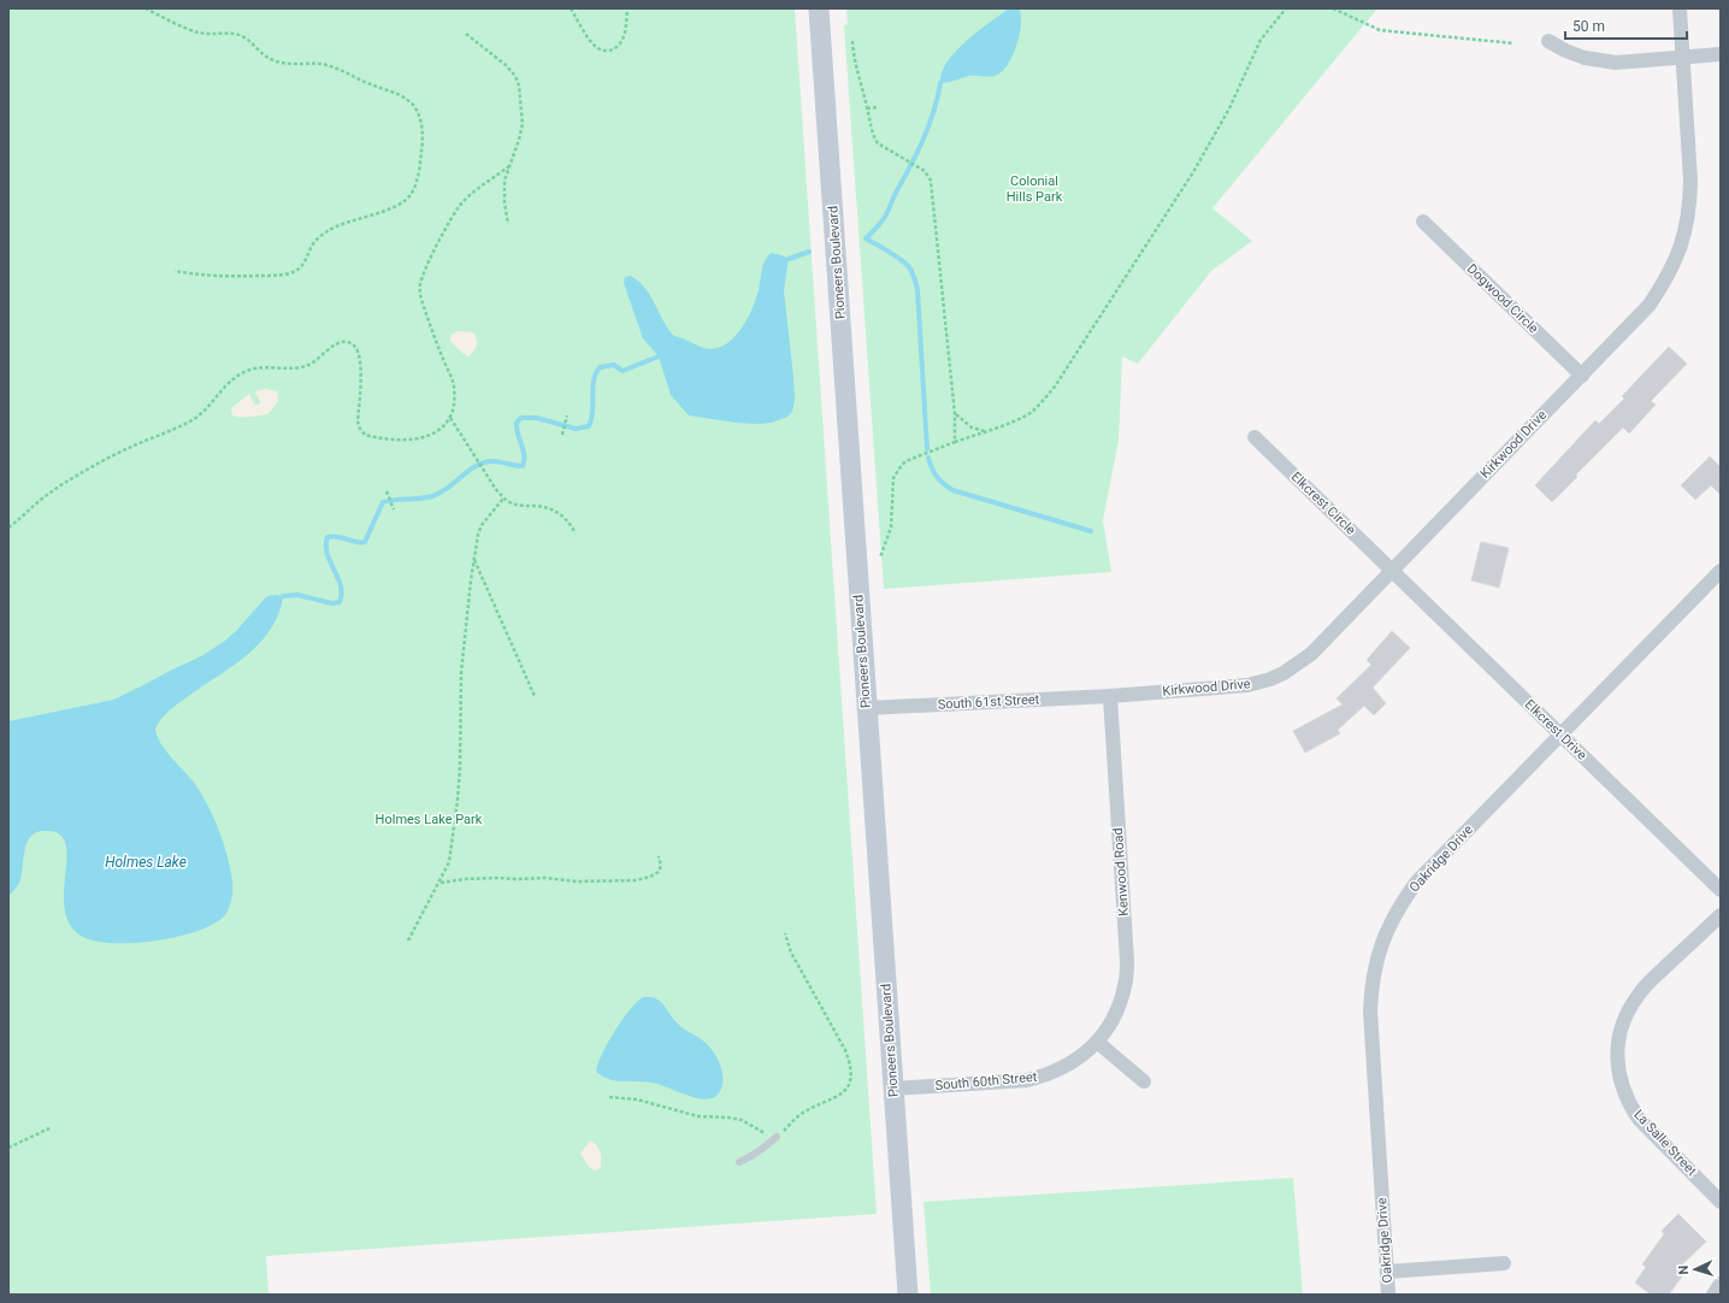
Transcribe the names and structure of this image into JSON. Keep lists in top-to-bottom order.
{
  "streets": {
    "main road": ["Pioneers Boulevard"],
    "street": [
      "Dogwood Circle",
      "Kirkwood Drive",
      "Elkcrest Circle",
      "South 61st Street",
      "Elkcrest Drive",
      "Oakridge Drive",
      "Kenwood Road",
      "South 60th Street",
      "La Salle Street"
    ]
  },
  "crossings": [
    ["Pioneers Boulevard", "South 61st Street"],
    ["Pioneers Boulevard", "South 60th Street"],
    ["Dogwood Circle", "Kirkwood Drive"],
    ["Kirkwood Drive", "Elkcrest Circle"],
    ["Kirkwood Drive", "South 61st Street"],
    ["Kirkwood Drive", "Elkcrest Drive"],
    ["Kirkwood Drive", "Kenwood Road"],
    ["Elkcrest Circle", "Elkcrest Drive"],
    ["South 61st Street", "Kenwood Road"],
    ["Elkcrest Drive", "Oakridge Drive"],
    ["Kenwood Road", "South 60th Street"]
  ],
  "water": ["Holmes Lake"],
  "parks": ["Colonial Hills Park", "Holmes Lake Park"],
  "scale_bar": "50 m",
  "north": "left"
}
